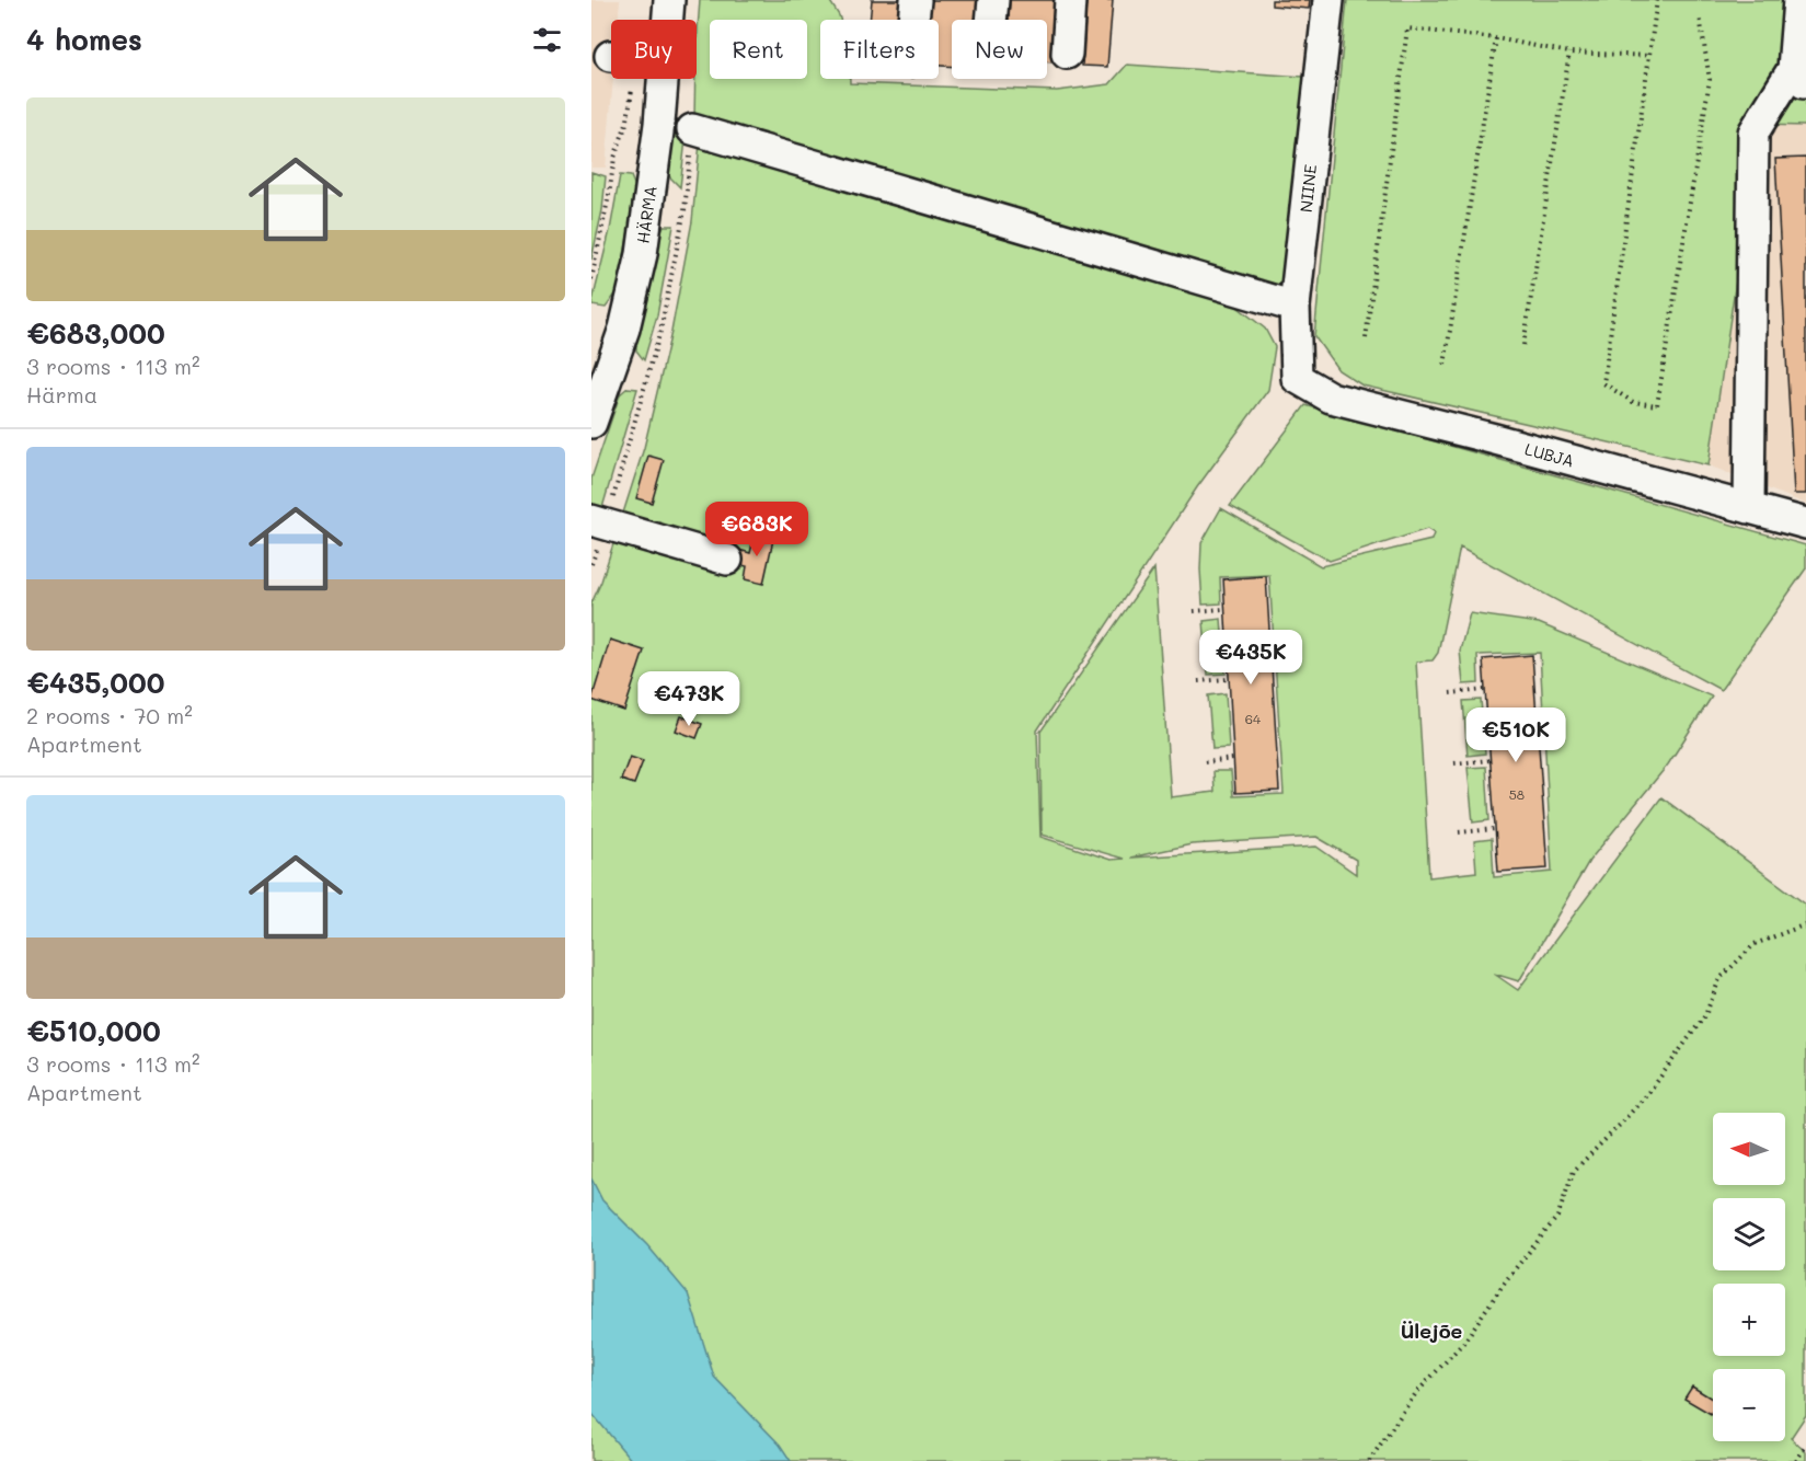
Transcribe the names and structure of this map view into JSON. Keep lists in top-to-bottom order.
{
  "streets": {
    "street": ["NIINE", "HÄRMA", "LUBJA"]
  },
  "crossings": [
    ["NIINE", "LUBJA"]
  ],
  "districts": ["Ülejõe"],
  "house_numbers": ["64", "58"],
  "north": "left",
  "page": {
    "heading": "4 homes",
    "chip": [
      "Buy",
      "Rent",
      "Filters",
      "New"
    ],
    "list": [
      {
        "name": "€683,000",
        "note": "3 rooms · 113 m² · Härma"
      },
      {
        "name": "€435,000",
        "note": "2 rooms · 70 m² · Apartment"
      },
      {
        "name": "€510,000",
        "note": "3 rooms · 113 m² · Apartment"
      }
    ],
    "price": [
      "€683K",
      "€435K",
      "€473K",
      "€510K"
    ],
    "map_buttons": ["+", "−"]
  }
}
